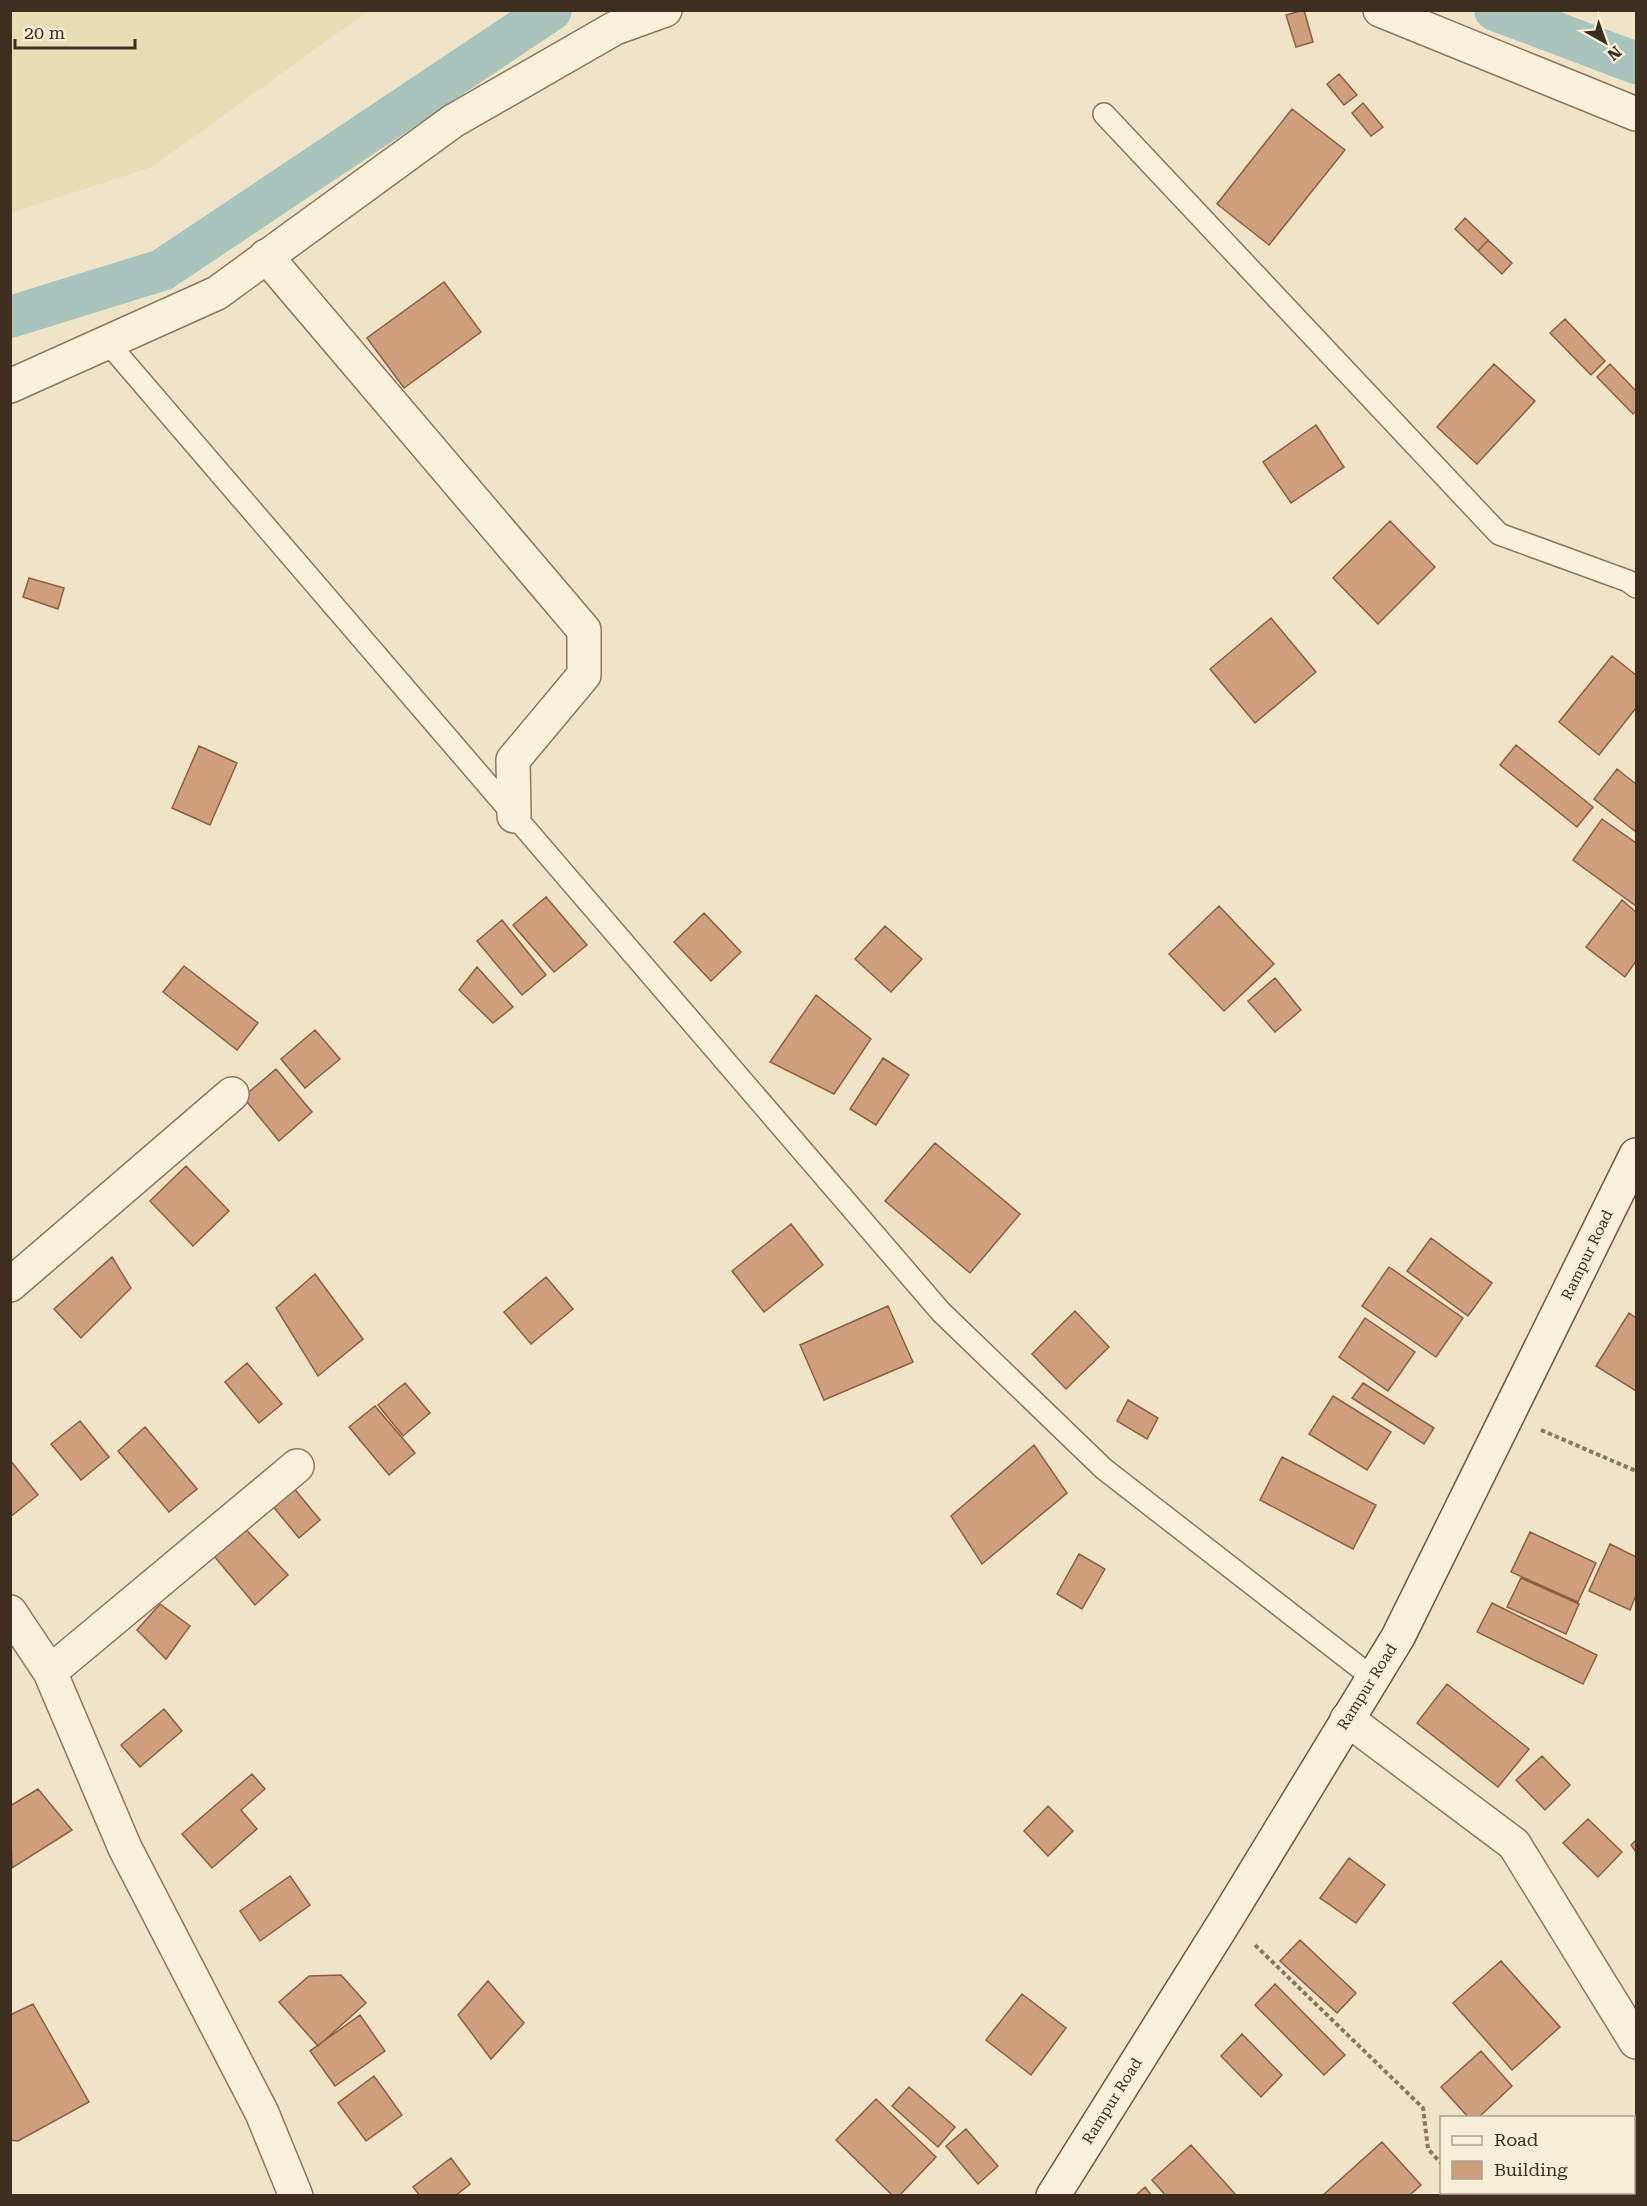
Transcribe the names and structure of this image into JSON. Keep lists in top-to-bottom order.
{
  "streets": {
    "street": ["Rampur Road"]
  },
  "legend": ["Road", "Building"],
  "scale_bar": "20 m",
  "north": "bottom right"
}
